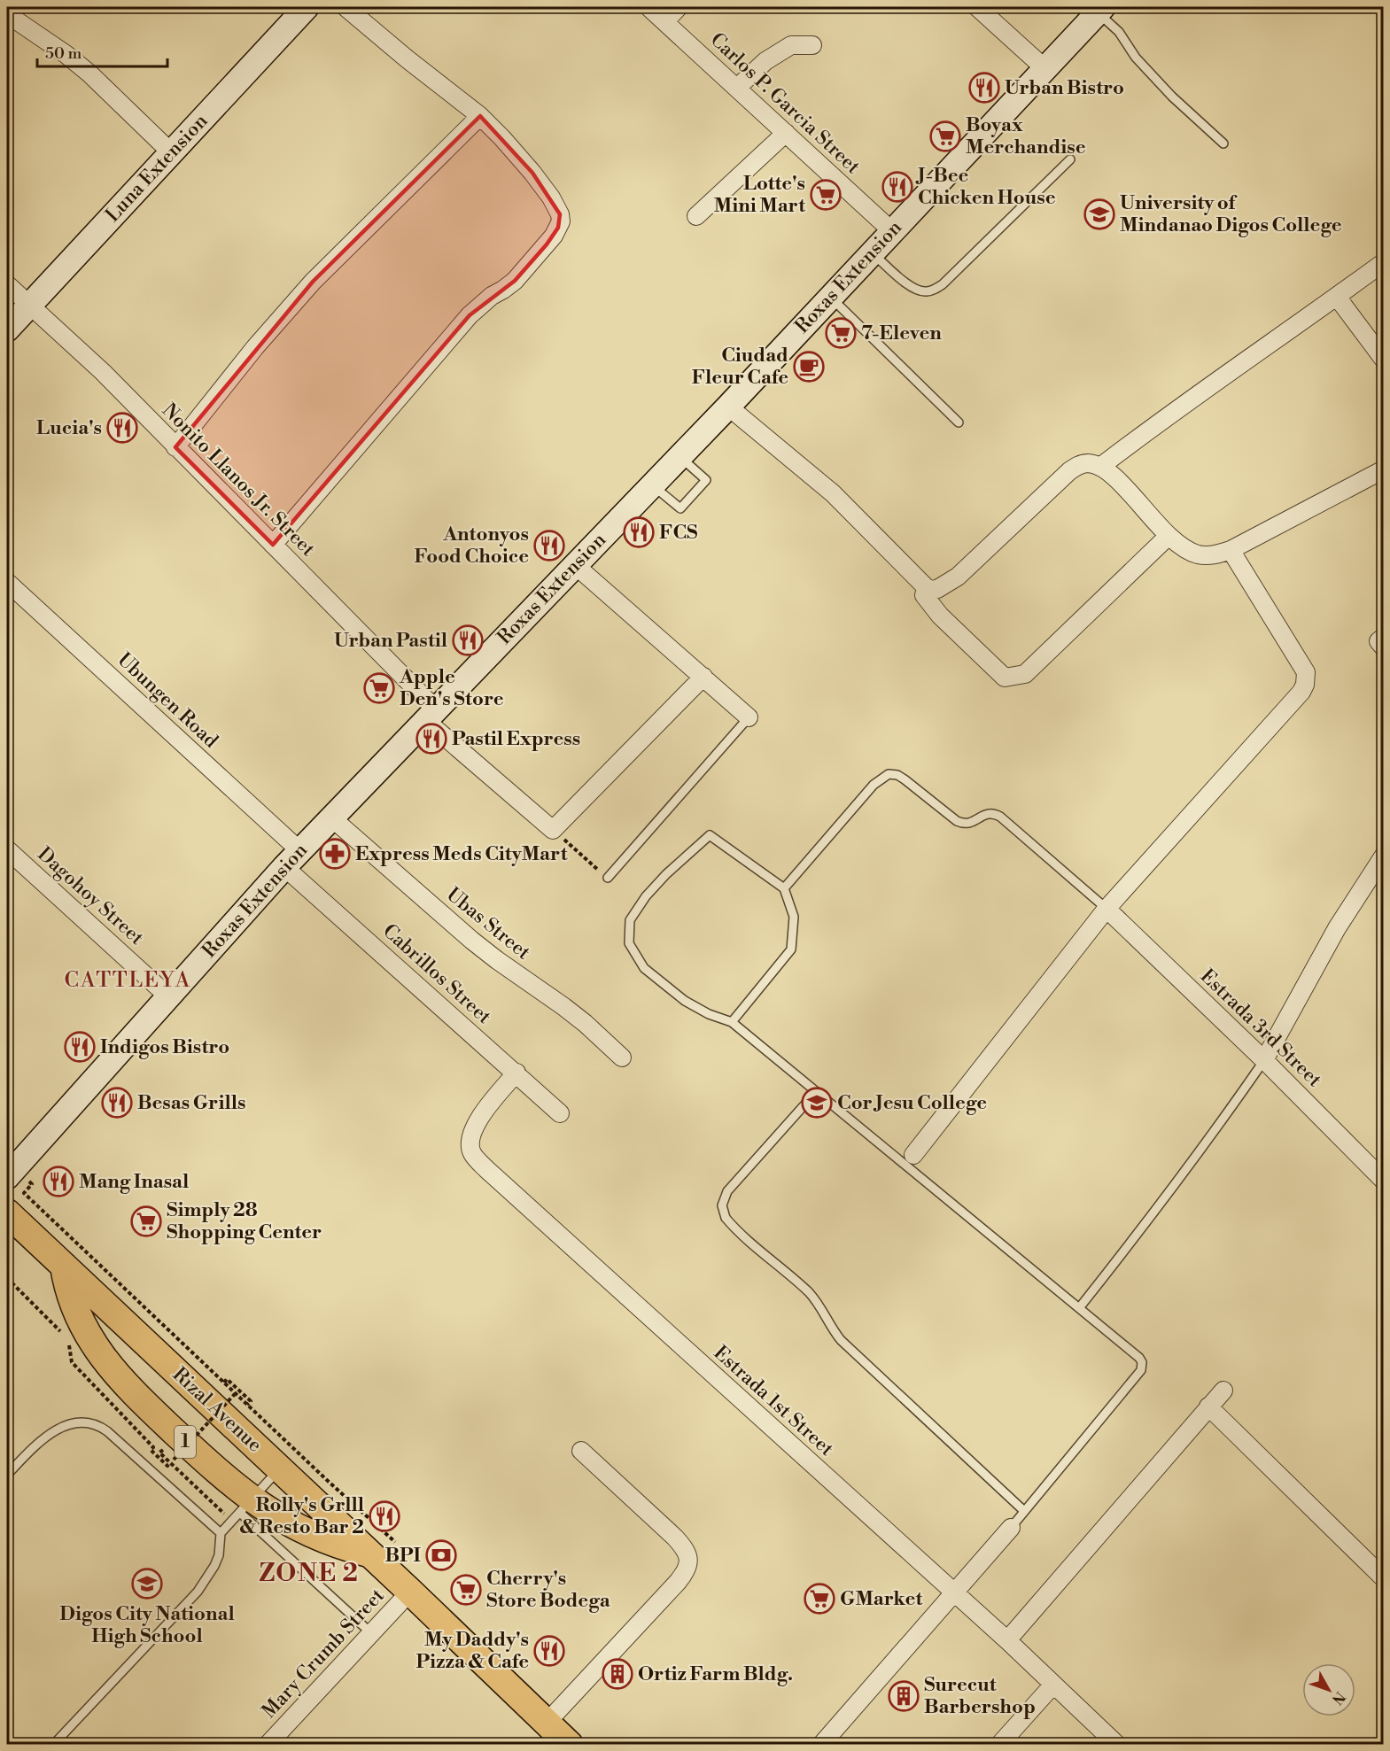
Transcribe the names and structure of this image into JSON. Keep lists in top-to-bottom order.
{
  "streets": {
    "main road": [
      "Luna Extension",
      "Roxas Extension",
      "Rizal Avenue",
      "1"
    ],
    "street": [
      "Carlos P. Garcia Street",
      "Nonito Llanos Jr. Street",
      "Ubungen Road",
      "Dagohoy Street",
      "Ubas Street",
      "Cabrillos Street",
      "Estrada 3rd Street",
      "Estrada 1st Street",
      "Mary Crumb Street"
    ]
  },
  "crossings": [
    ["Carlos P. Garcia Street", "Roxas Extension"],
    ["Luna Extension", "Nonito Llanos Jr. Street"],
    ["Roxas Extension", "Nonito Llanos Jr. Street"],
    ["Roxas Extension", "Ubungen Road"],
    ["Roxas Extension", "Dagohoy Street"],
    ["Roxas Extension", "Ubas Street"],
    ["Roxas Extension", "Cabrillos Street"],
    ["Ubungen Road", "Cabrillos Street"],
    ["Cabrillos Street", "Estrada 1st Street"],
    ["Rizal Avenue", "Mary Crumb Street"]
  ],
  "districts": ["CATTLEYA", "ZONE 2"],
  "places": {
    "restaurant": [
      "Urban Bistro",
      "J-Bee Chicken House",
      "Lucia's",
      "FCS",
      "Antonyos Food Choice",
      "Urban Pastil",
      "Pastil Express",
      "Indigos Bistro",
      "Besas Grills",
      "Mang Inasal",
      "Rolly's Grlll & Resto Bar 2",
      "My Daddy's Pizza & Cafe"
    ],
    "supermarket": [
      "Boyax Merchandise",
      "Lotte's Mini Mart",
      "7-Eleven",
      "Apple Den's Store",
      "Simply 28 Shopping Center",
      "Cherry's Store Bodega",
      "GMarket"
    ],
    "school or university": ["University of Mindanao Digos College", "Cor Jesu College", "Digos City National High School"],
    "cafe": ["Ciudad Fleur Cafe"],
    "pharmacy": ["Express Meds CityMart"],
    "bank": ["BPI"],
    "building": ["Ortiz Farm Bldg.", "Surecut Barbershop"]
  },
  "scale_bar": "50 m",
  "north": "bottom right"
}
